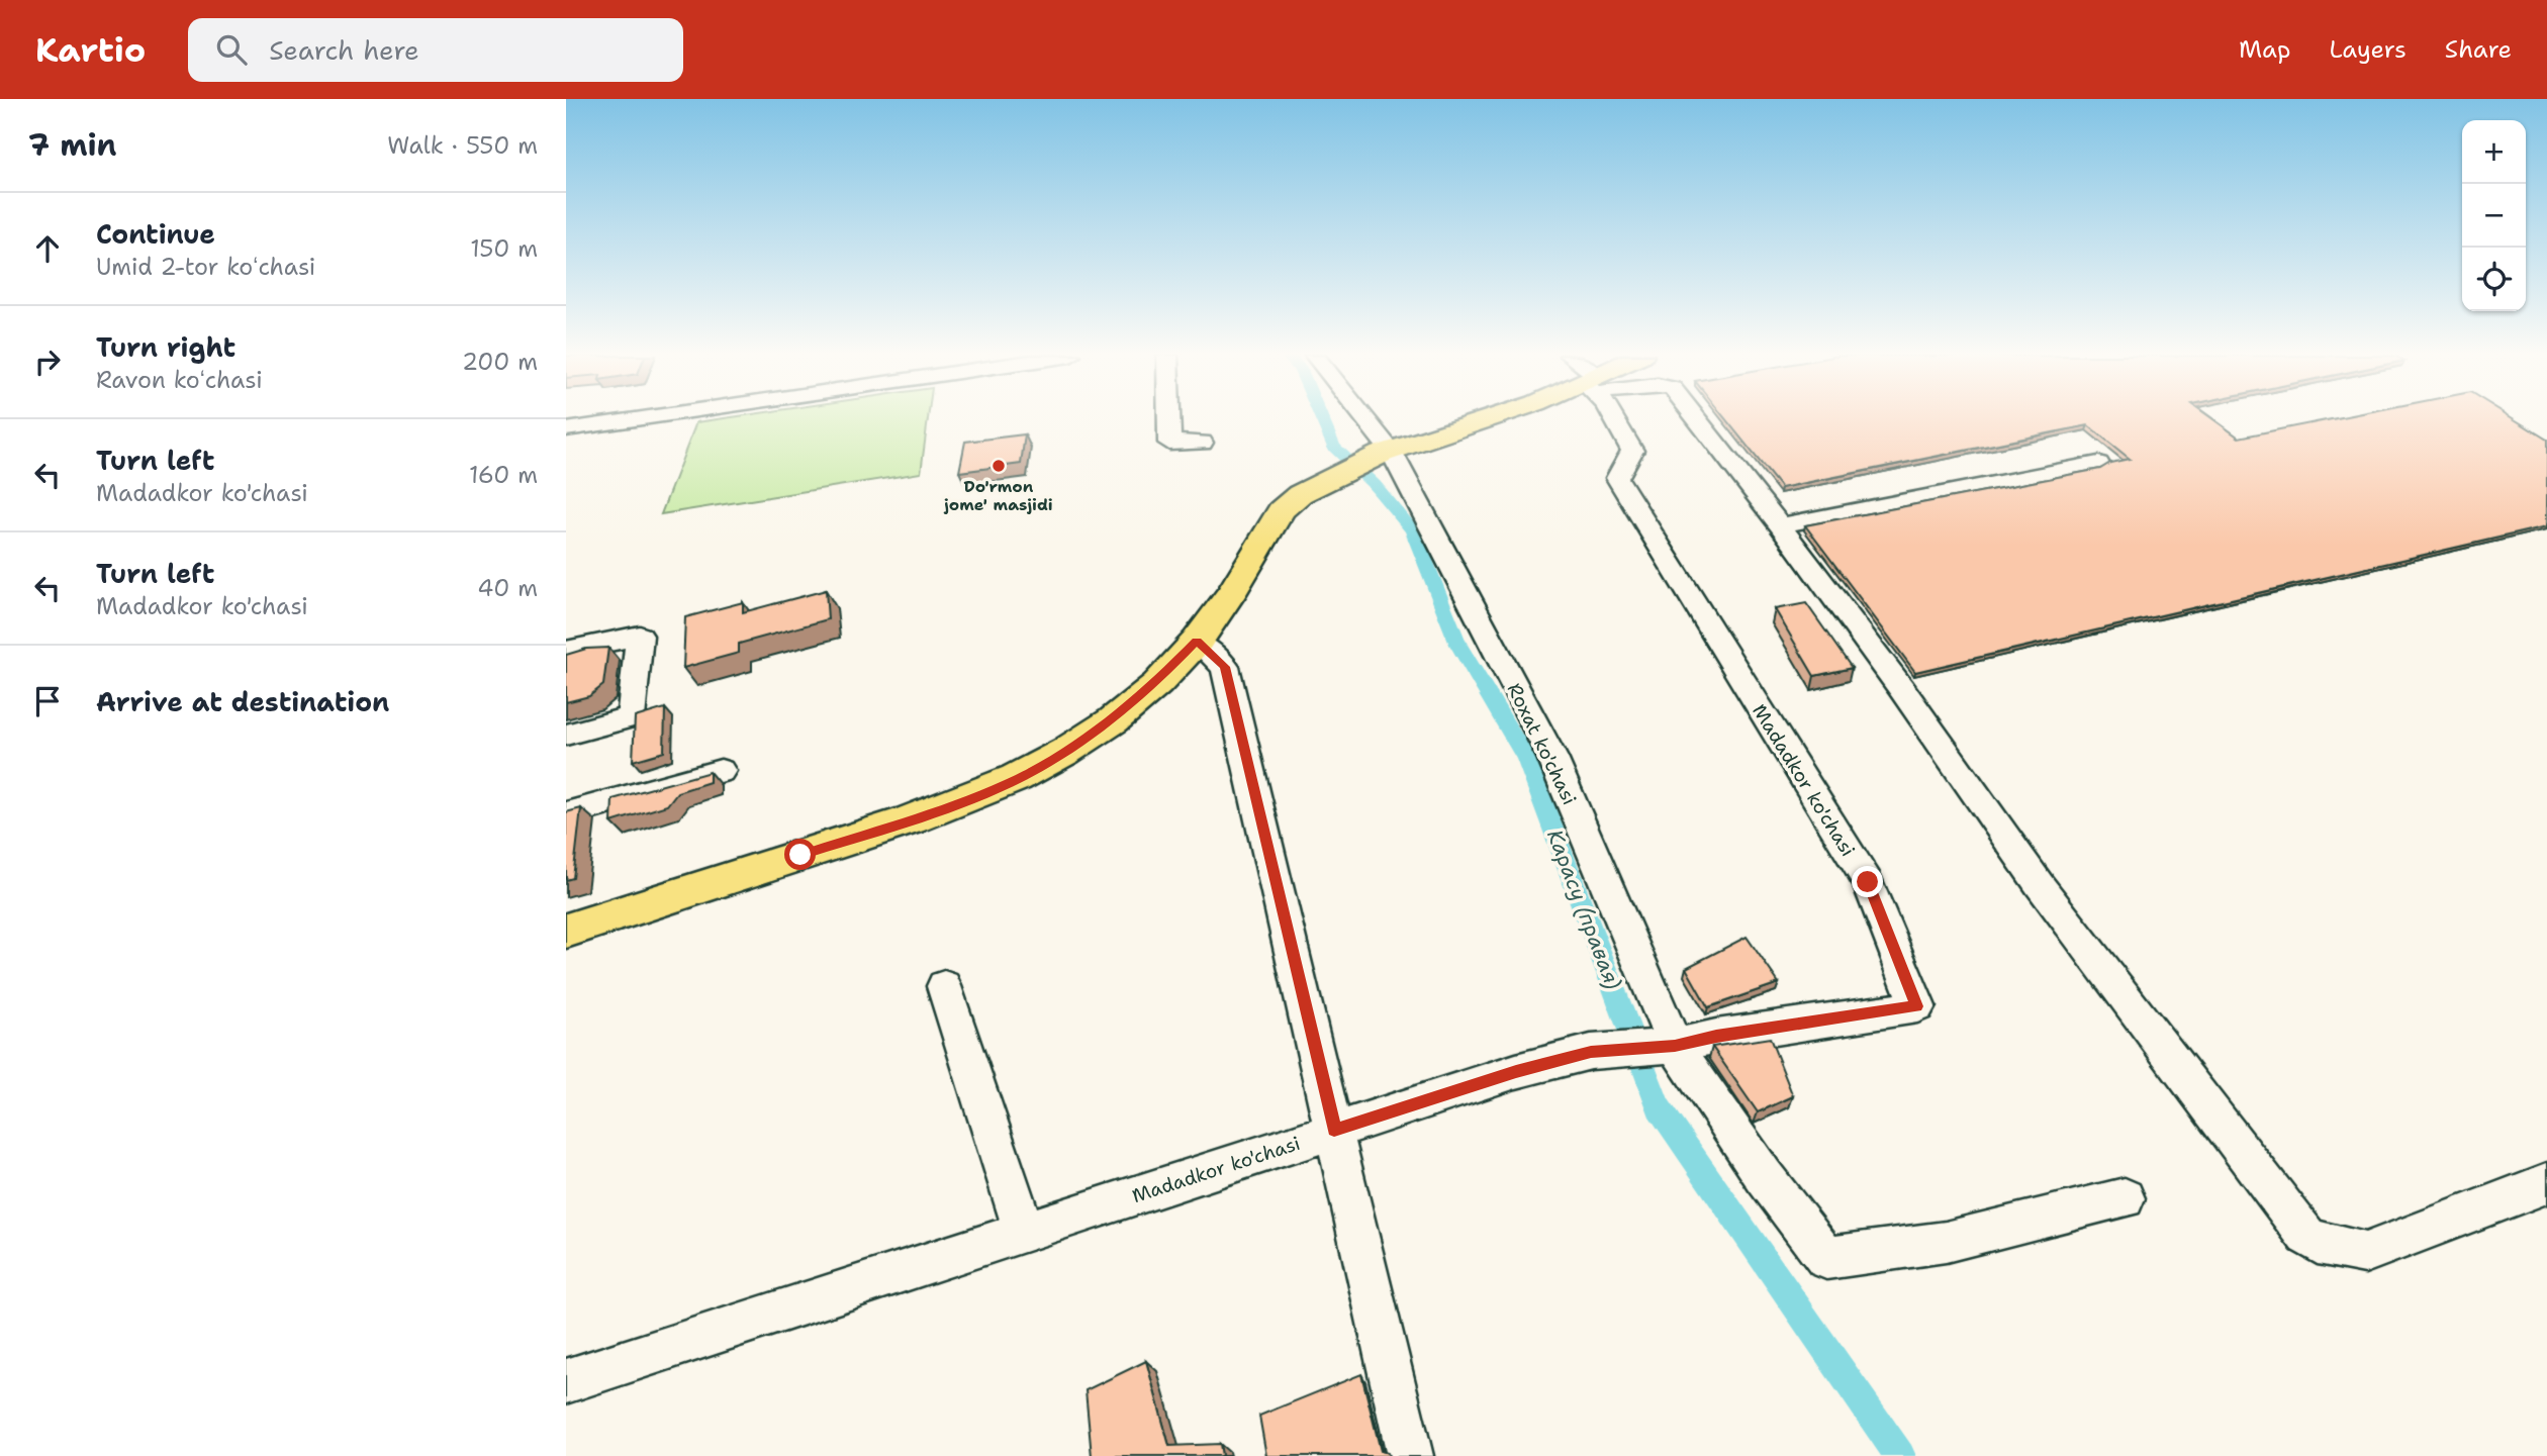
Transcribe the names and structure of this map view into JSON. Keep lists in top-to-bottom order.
{
  "streets": {
    "street": ["Roxat ko'chasi", "Madadkor ko'chasi"]
  },
  "crossings": [
    ["Roxat ko'chasi", "Madadkor ko'chasi"]
  ],
  "water": ["Карасу (правая)"],
  "places": ["Do'rmon jome' masjidi"],
  "page": {
    "header": "Kartio",
    "search": "Search here",
    "nav": ["Map", "Layers", "Share"],
    "heading": ["7 min", "Walk · 550 m"],
    "map_buttons": ["+", "−"],
    "list": [
      ["Continue", "Umid 2-tor koʻchasi", "150 m"],
      ["Turn right", "Ravon koʻchasi", "200 m"],
      ["Turn left", "Madadkor ko'chasi", "160 m"],
      ["Turn left", "Madadkor ko'chasi", "40 m"],
      "Arrive at destination"
    ]
  }
}
